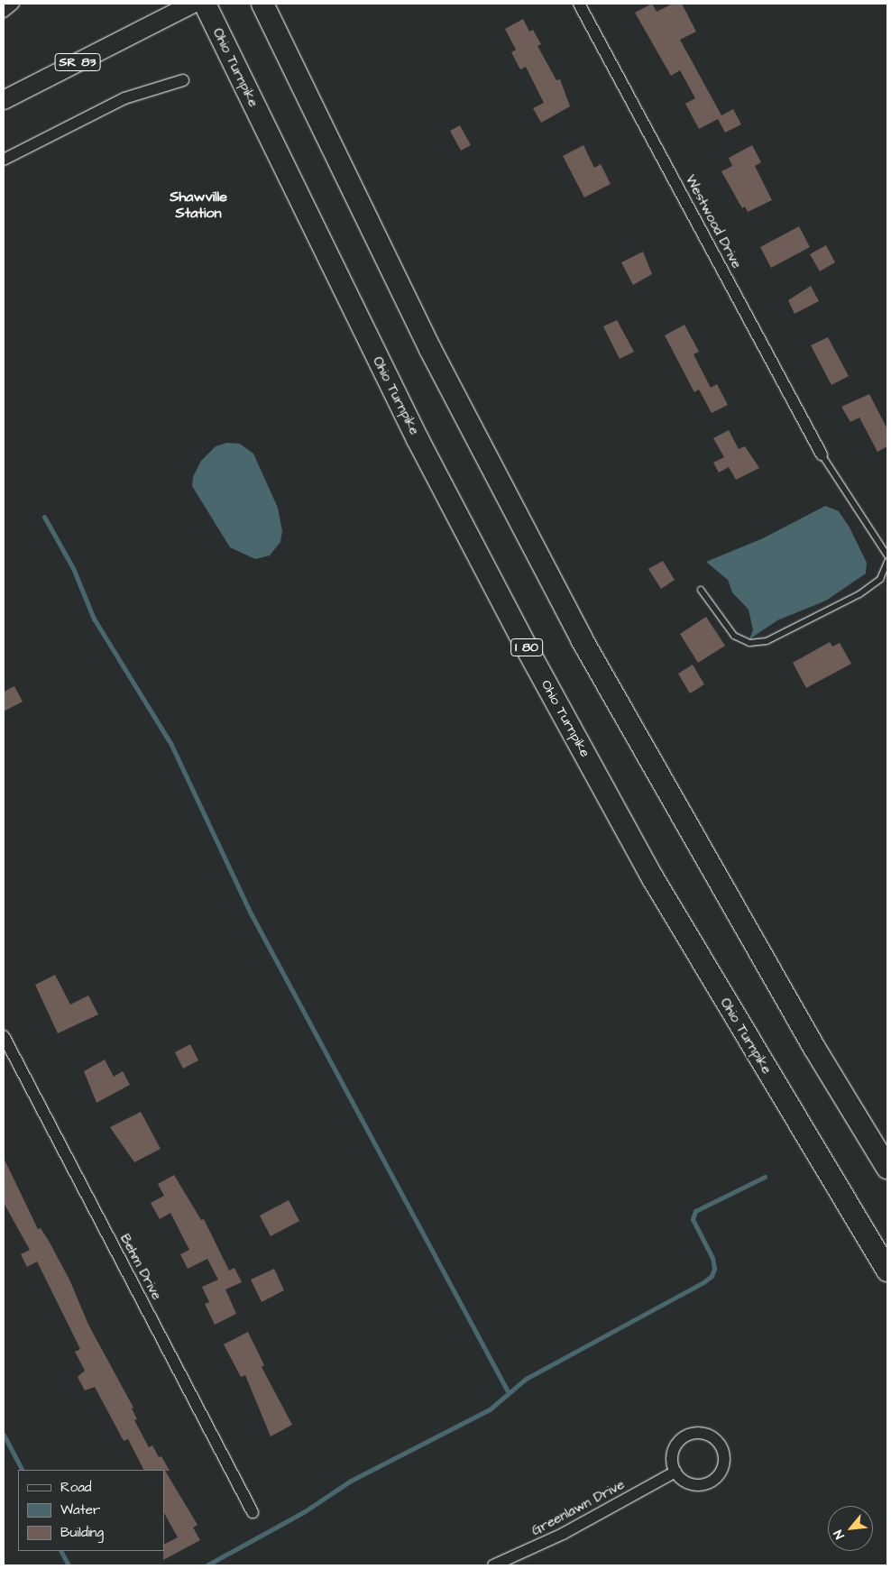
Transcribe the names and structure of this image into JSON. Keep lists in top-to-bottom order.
{
  "streets": {
    "highway": ["Ohio Turnpike", "I 80"],
    "main road": ["SR 83"],
    "street": ["Westwood Drive", "Behm Drive", "Greenlawn Drive"]
  },
  "districts": ["Shawville Station"],
  "legend": ["Road", "Water", "Building"],
  "north": "bottom left"
}
